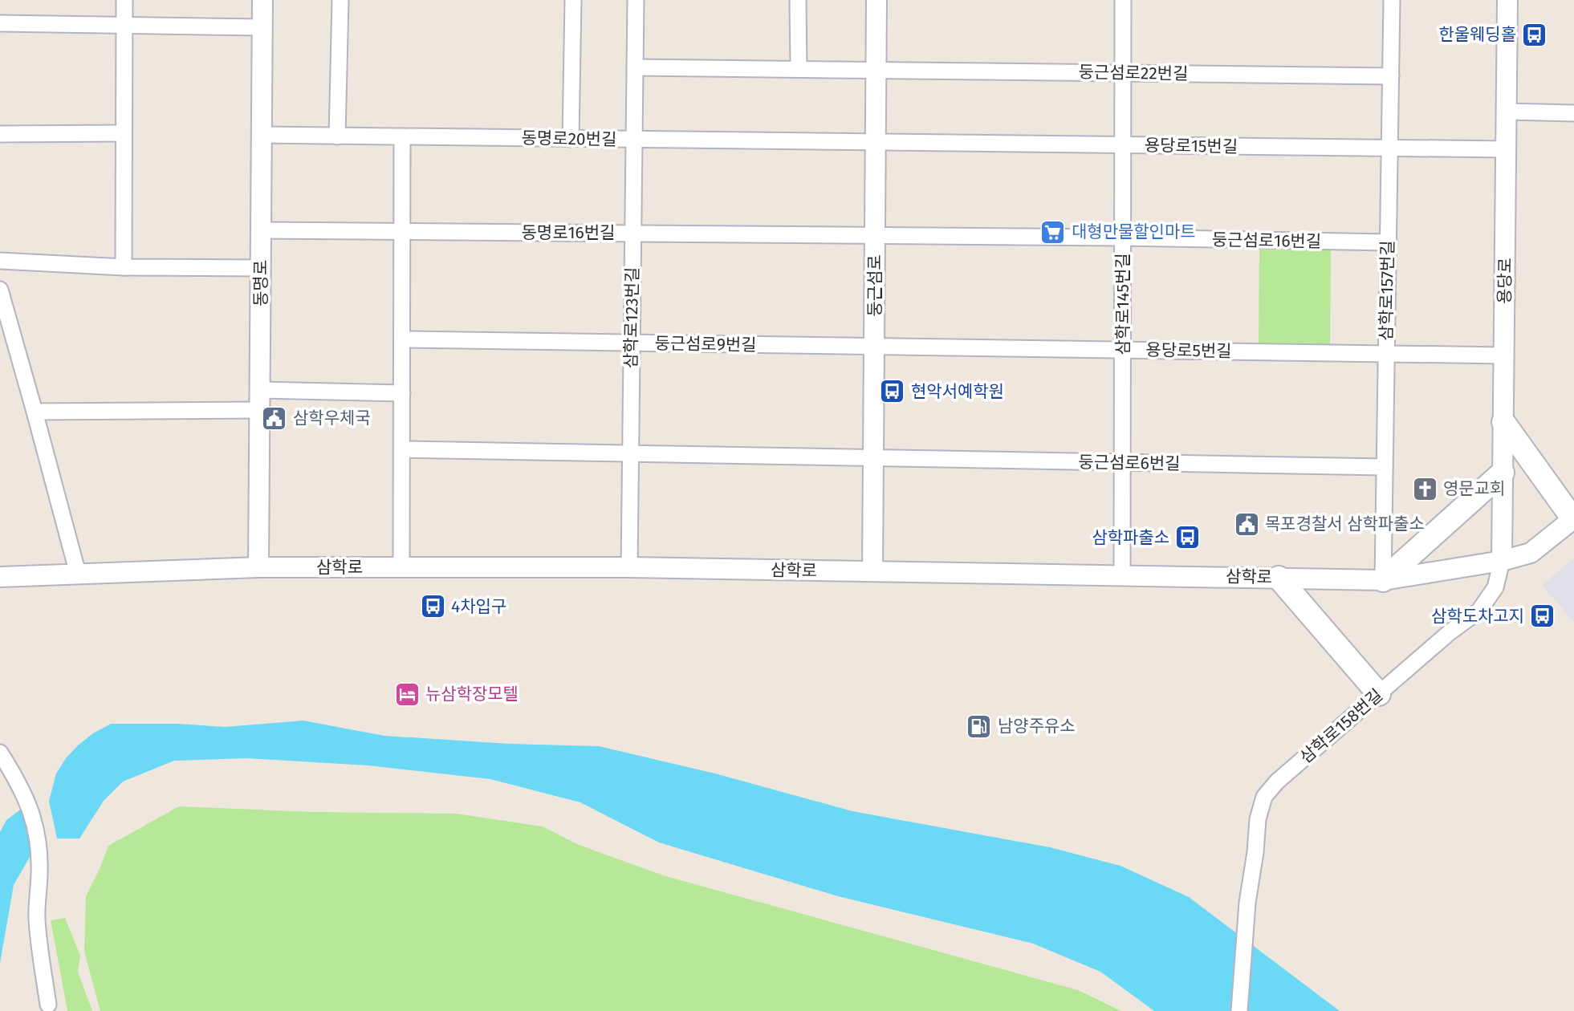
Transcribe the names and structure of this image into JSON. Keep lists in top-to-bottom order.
{
  "streets": {
    "street": [
      "둥근섬로22번길",
      "동명로20번길",
      "용당로15번길",
      "동명로16번길",
      "둥근섬로16번길",
      "용당로",
      "동명로",
      "둥근섬로",
      "삼학로157번길",
      "삼학로145번길",
      "삼학로123번길",
      "둥근섬로9번길",
      "용당로5번길",
      "둥근섬로6번길",
      "삼학로",
      "삼학로158번길"
    ]
  },
  "crossings": [
    ["둥근섬로22번길", "둥근섬로"],
    ["둥근섬로22번길", "삼학로157번길"],
    ["둥근섬로22번길", "삼학로145번길"],
    ["둥근섬로22번길", "삼학로123번길"],
    ["동명로20번길", "용당로15번길"],
    ["동명로20번길", "동명로"],
    ["동명로20번길", "둥근섬로"],
    ["동명로20번길", "삼학로123번길"],
    ["용당로15번길", "용당로"],
    ["용당로15번길", "둥근섬로"],
    ["용당로15번길", "삼학로157번길"],
    ["용당로15번길", "삼학로145번길"],
    ["동명로16번길", "둥근섬로16번길"],
    ["동명로16번길", "동명로"],
    ["동명로16번길", "둥근섬로"],
    ["동명로16번길", "삼학로123번길"],
    ["둥근섬로16번길", "둥근섬로"],
    ["둥근섬로16번길", "삼학로157번길"],
    ["둥근섬로16번길", "삼학로145번길"],
    ["용당로", "용당로5번길"],
    ["용당로", "삼학로"],
    ["용당로", "삼학로158번길"],
    ["동명로", "삼학로"],
    ["둥근섬로", "둥근섬로9번길"],
    ["둥근섬로", "용당로5번길"],
    ["둥근섬로", "둥근섬로6번길"],
    ["둥근섬로", "삼학로"],
    ["삼학로157번길", "용당로5번길"],
    ["삼학로157번길", "둥근섬로6번길"],
    ["삼학로157번길", "삼학로"],
    ["삼학로145번길", "용당로5번길"],
    ["삼학로145번길", "둥근섬로6번길"],
    ["삼학로145번길", "삼학로"],
    ["삼학로123번길", "둥근섬로9번길"],
    ["삼학로123번길", "둥근섬로6번길"],
    ["삼학로123번길", "삼학로"],
    ["둥근섬로9번길", "용당로5번길"],
    ["삼학로", "삼학로158번길"]
  ],
  "places": {
    "bus stop": [
      "한울웨딩홀",
      "현악서예학원",
      "삼학파출소",
      "4차입구",
      "삼학도차고지"
    ],
    "supermarket": ["대형만물할인마트"],
    "public building": ["삼학우체국", "목포경찰서 삼학파출소"],
    "church": ["영문교회"],
    "hotel": ["뉴삼학장모텔"],
    "fuel station": ["남양주유소"]
  }
}
